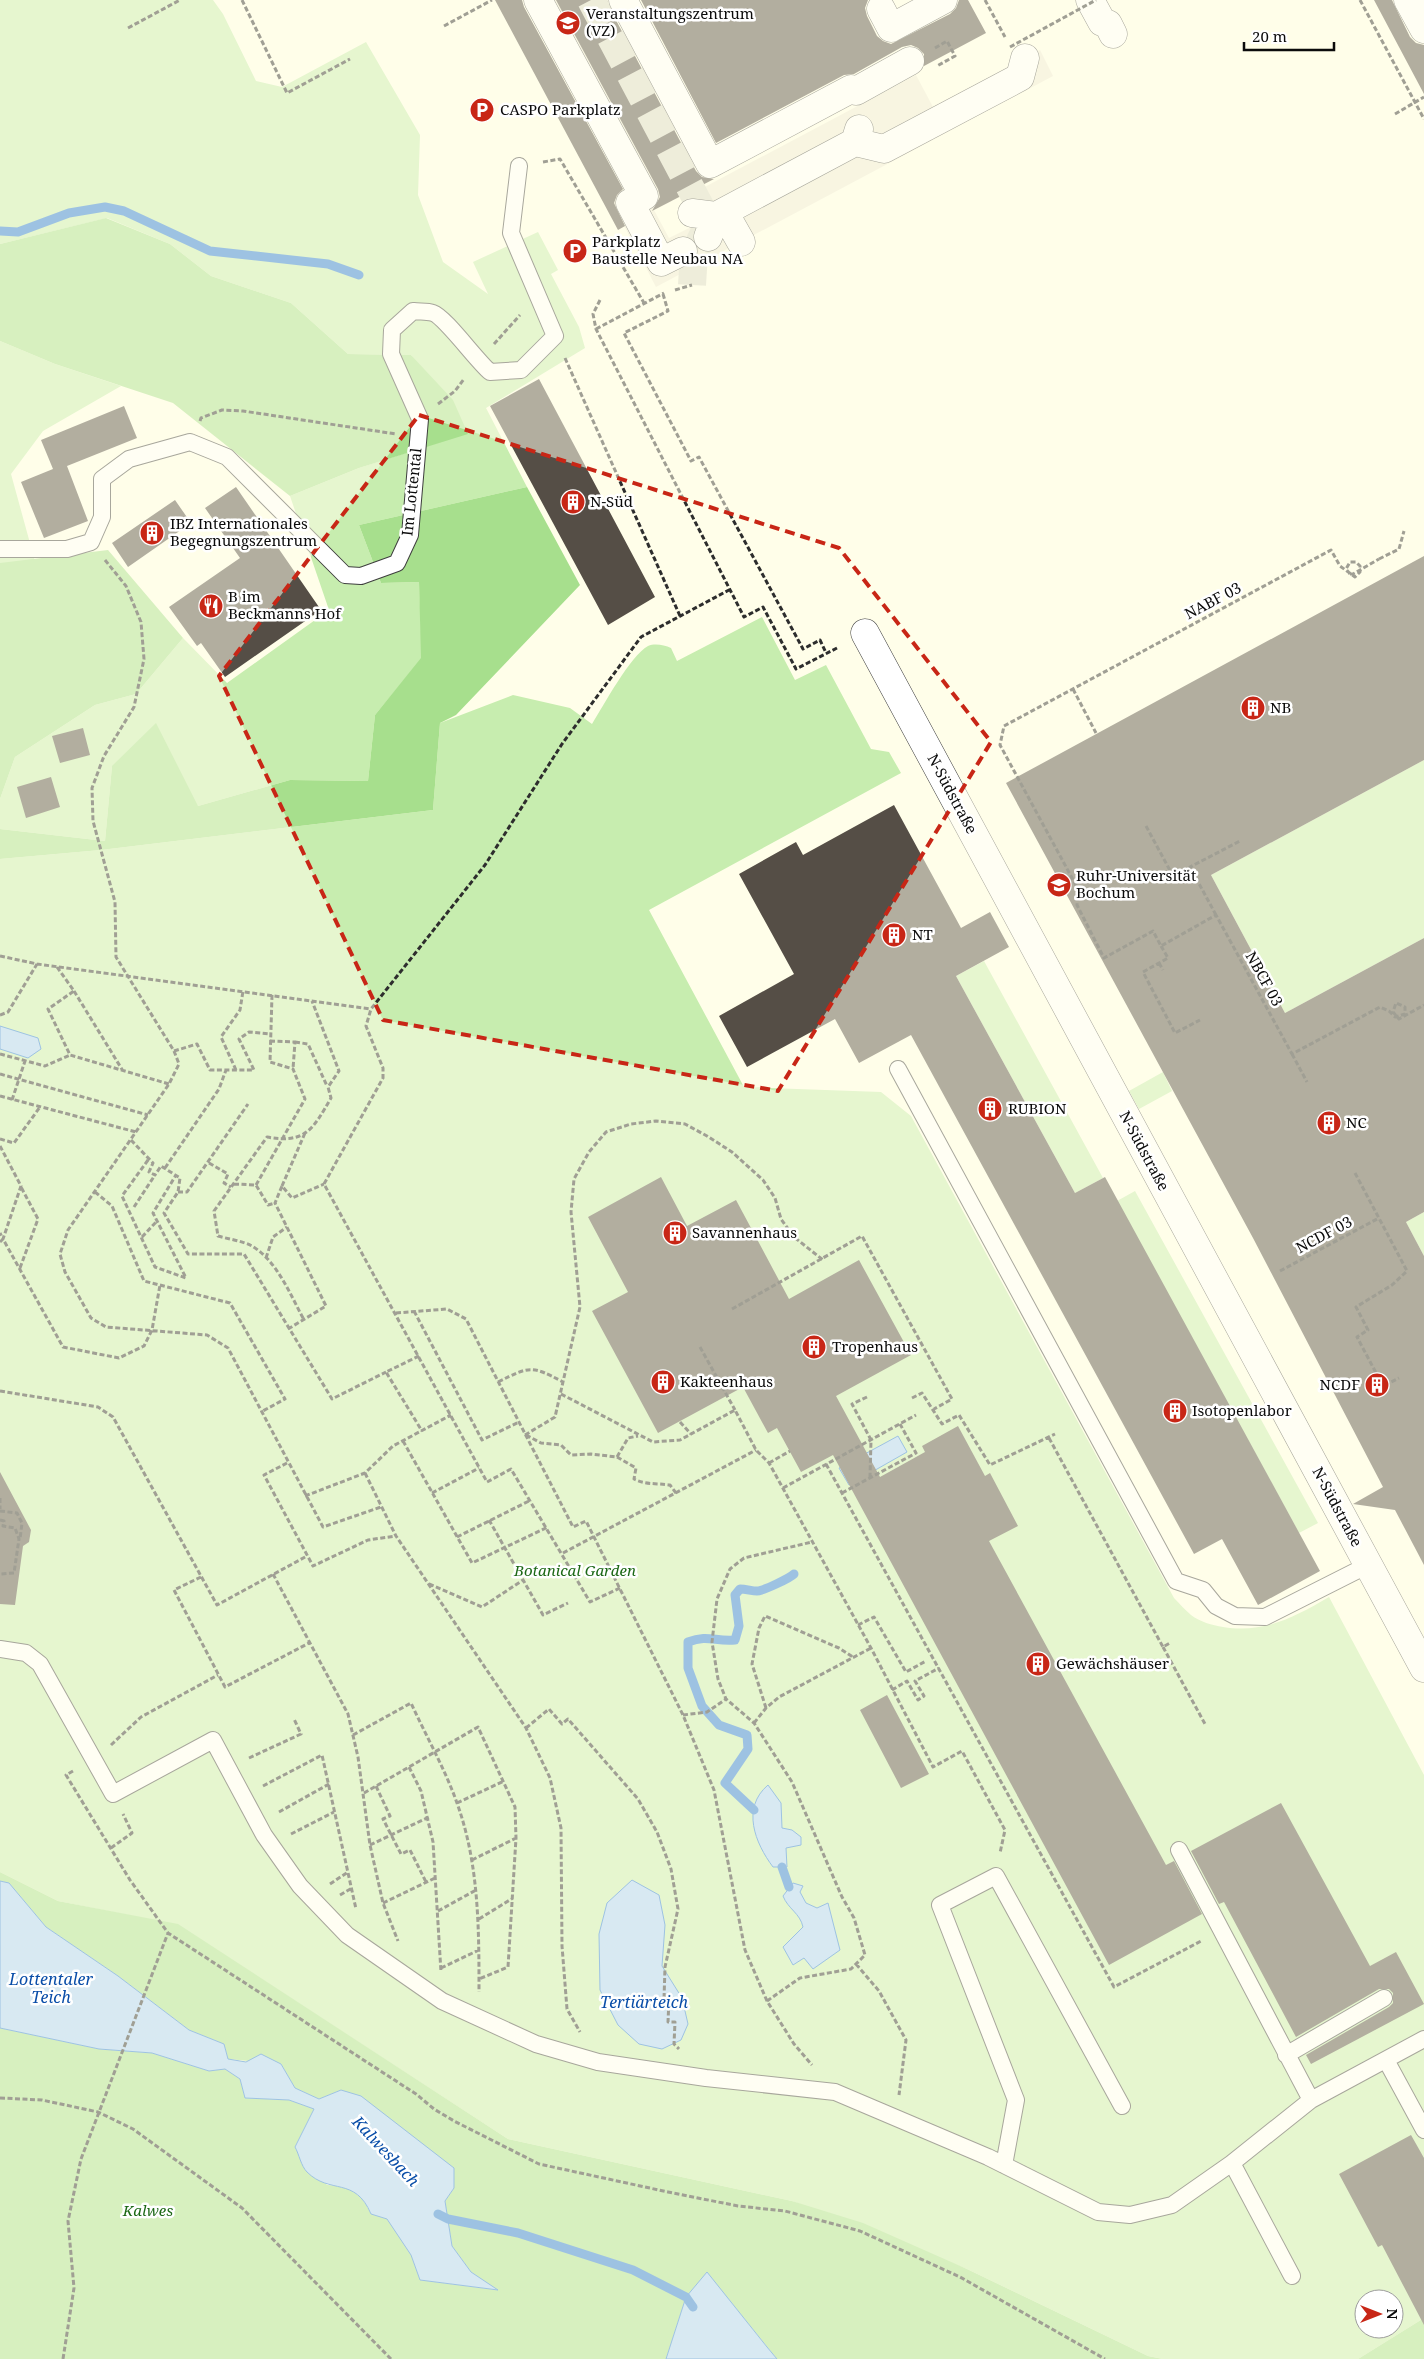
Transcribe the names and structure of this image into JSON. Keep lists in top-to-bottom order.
{
  "streets": {
    "street": ["N-Südstraße"],
    "lane": ["Im Lottental"],
    "path": ["NABF 03", "NBCF 03", "NCDF 03"]
  },
  "water": ["Lottentaler Teich", "Tertiärteich", "Kalwesbach"],
  "parks": ["Botanical Garden", "Kalwes"],
  "places": {
    "school or university": ["Veranstaltungszentrum (VZ)", "Ruhr-Universität Bochum"],
    "parking": ["CASPO Parkplatz", "Parkplatz Baustelle Neubau NA"],
    "building": [
      "N-Süd",
      "IBZ Internationales Begegnungszentrum",
      "NB",
      "NT",
      "RUBION",
      "NC",
      "Savannenhaus",
      "Tropenhaus",
      "Kakteenhaus",
      "NCDF",
      "Isotopenlabor",
      "Gewächshäuser"
    ],
    "restaurant": ["B im Beckmanns Hof"]
  },
  "scale_bar": "20 m",
  "north": "right"
}
